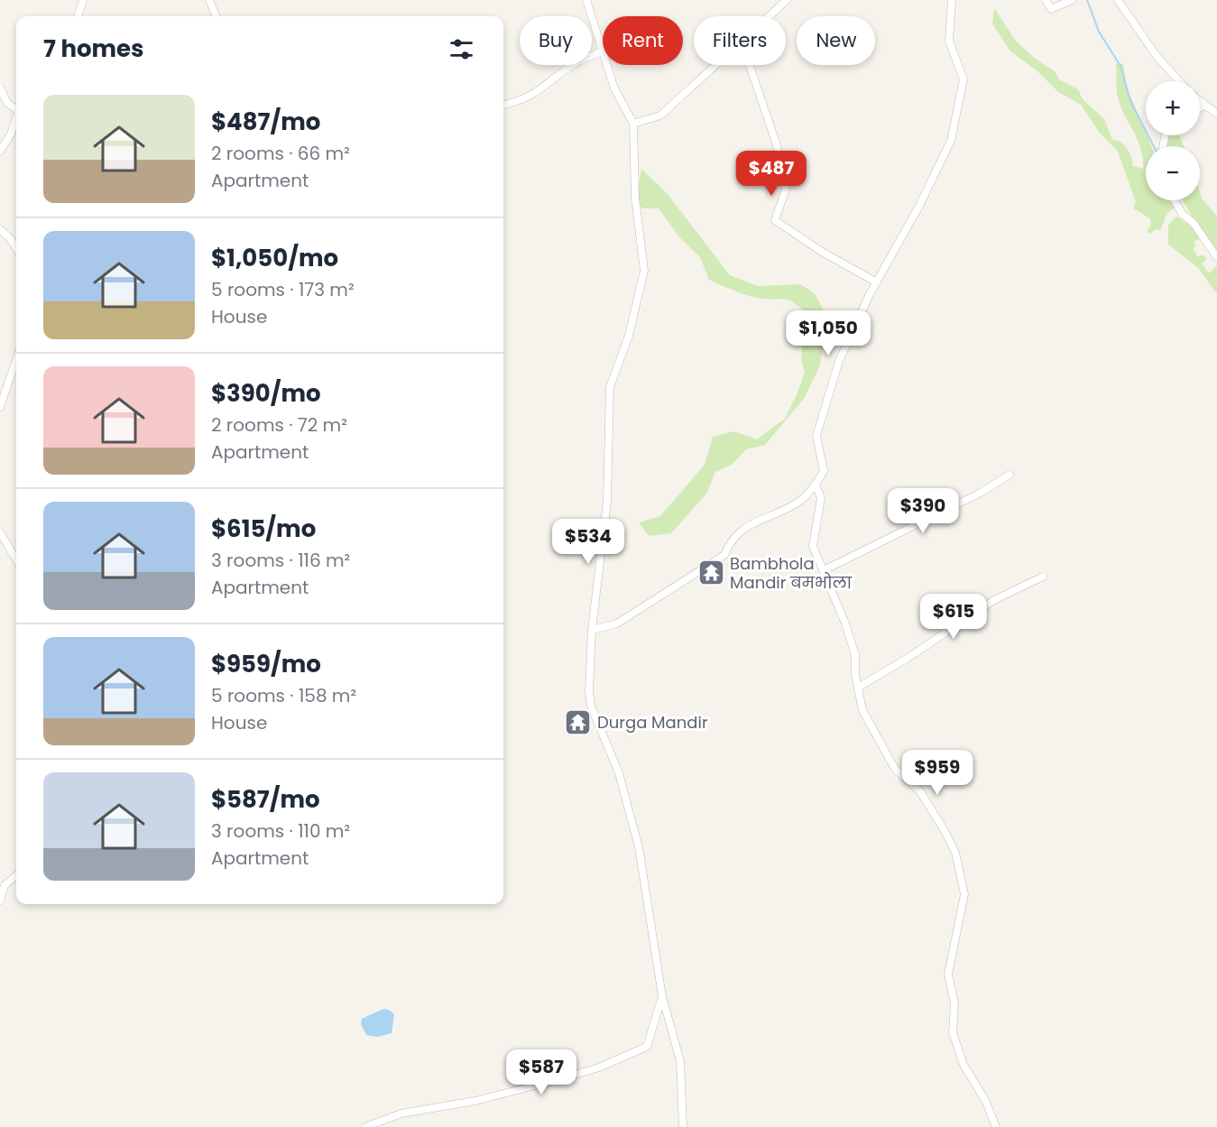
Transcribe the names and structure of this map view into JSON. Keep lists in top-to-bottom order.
{
  "places": {
    "temple": ["Bambhola Mandir बमभोला", "Durga Mandir"]
  },
  "page": {
    "chip": [
      "Buy",
      "Rent",
      "Filters",
      "New"
    ],
    "heading": "7 homes",
    "map_buttons": ["+", "−"],
    "list": [
      {
        "name": "$487/mo",
        "note": "2 rooms · 66 m² · Apartment"
      },
      {
        "name": "$1,050/mo",
        "note": "5 rooms · 173 m² · House"
      },
      {
        "name": "$390/mo",
        "note": "2 rooms · 72 m² · Apartment"
      },
      {
        "name": "$615/mo",
        "note": "3 rooms · 116 m² · Apartment"
      },
      {
        "name": "$959/mo",
        "note": "5 rooms · 158 m² · House"
      },
      {
        "name": "$587/mo",
        "note": "3 rooms · 110 m² · Apartment"
      }
    ],
    "price": [
      "$487",
      "$1,050",
      "$390",
      "$534",
      "$615",
      "$959",
      "$587"
    ]
  }
}
